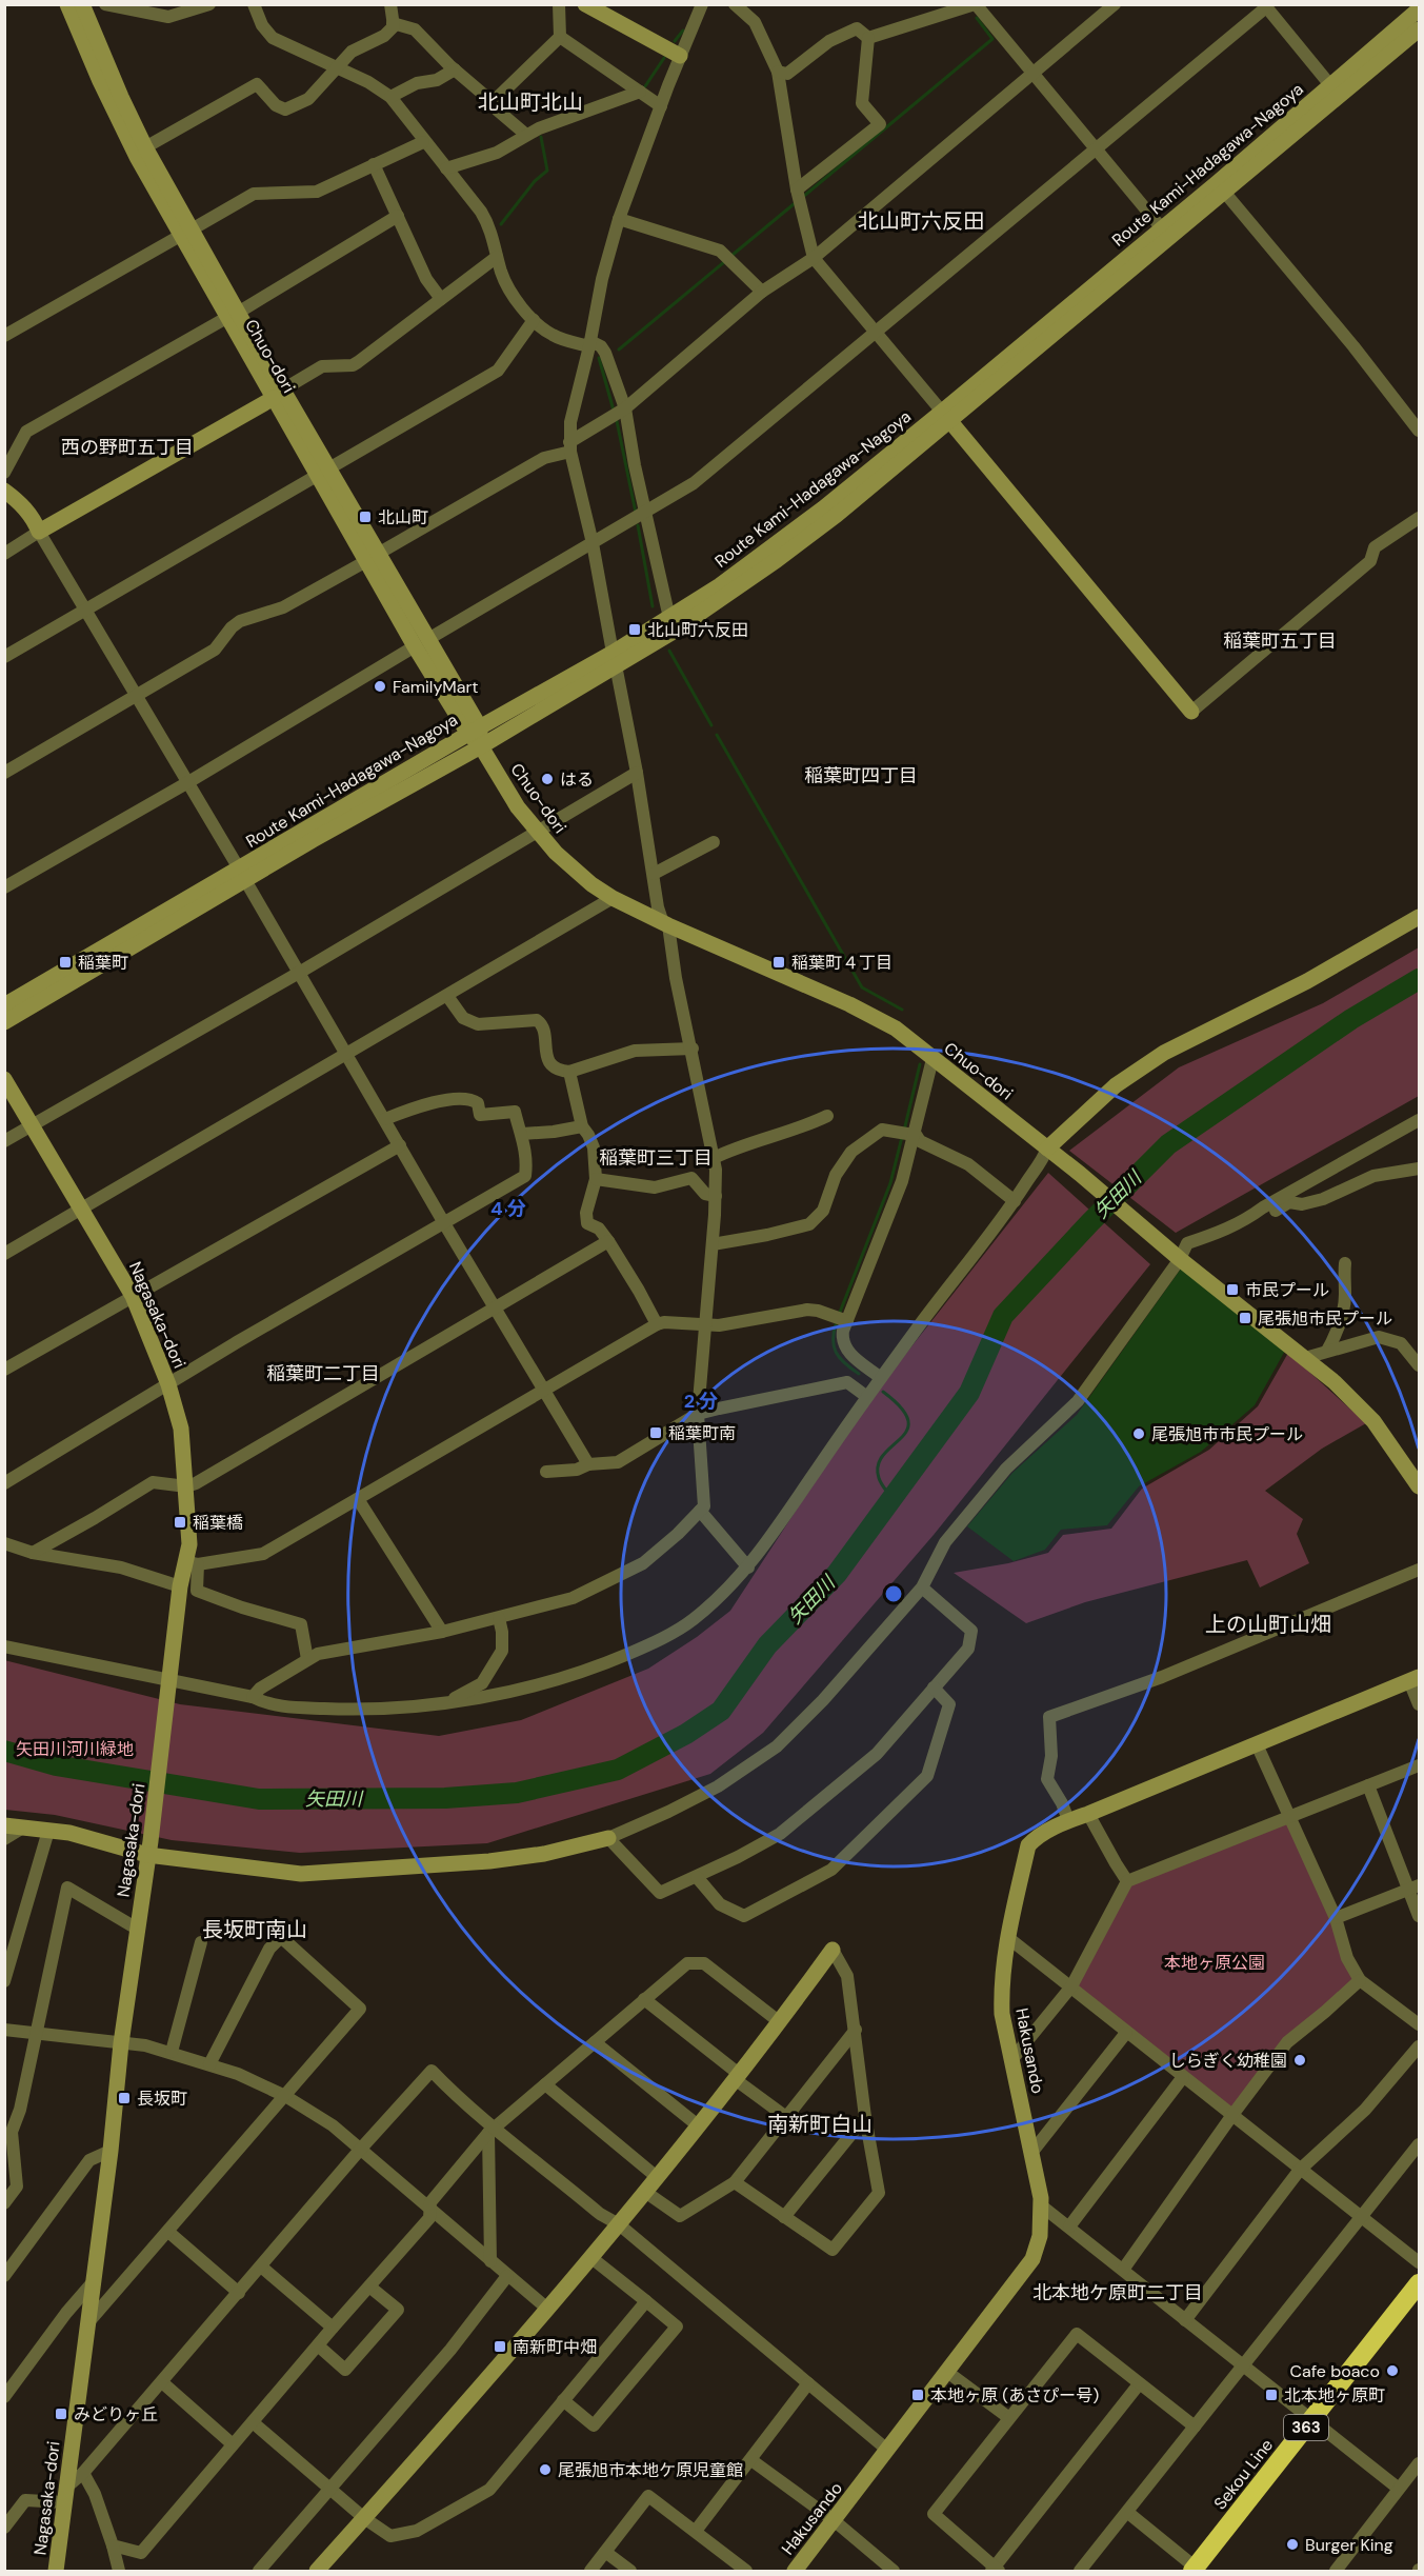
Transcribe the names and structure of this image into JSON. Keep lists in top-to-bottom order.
{
  "streets": {
    "highway": ["363", "Sekou Line"],
    "street": [
      "Route Kami-Hadagawa-Nagoya",
      "Chuo-dori",
      "Nagasaka-dori",
      "Hakusando"
    ]
  },
  "crossings": [
    ["Route Kami-Hadagawa-Nagoya", "Chuo-dori"]
  ],
  "districts": [
    "北山町北山",
    "北山町六反田",
    "西の野町五丁目",
    "稲葉町五丁目",
    "稲葉町四丁目",
    "稲葉町三丁目",
    "稲葉町二丁目",
    "上の山町山畑",
    "長坂町南山",
    "南新町白山",
    "北本地ケ原町二丁目"
  ],
  "water": ["矢田川"],
  "parks": ["矢田川河川緑地", "本地ヶ原公園"],
  "places": {
    "transit": [
      "北山町",
      "北山町六反田",
      "稲葉町",
      "稲葉町４丁目",
      "市民プール",
      "尾張旭市民プール",
      "稲葉町南",
      "稲葉橋",
      "長坂町",
      "南新町中畑",
      "本地ヶ原 (あさぴー号)",
      "北本地ヶ原町",
      "みどりヶ丘"
    ],
    "other": [
      "FamilyMart",
      "はる",
      "尾張旭市市民プール",
      "しらぎく幼稚園",
      "Cafe boaco",
      "尾張旭市本地ケ原児童館",
      "Burger King"
    ]
  },
  "rings": ["4 分", "2 分"]
}
